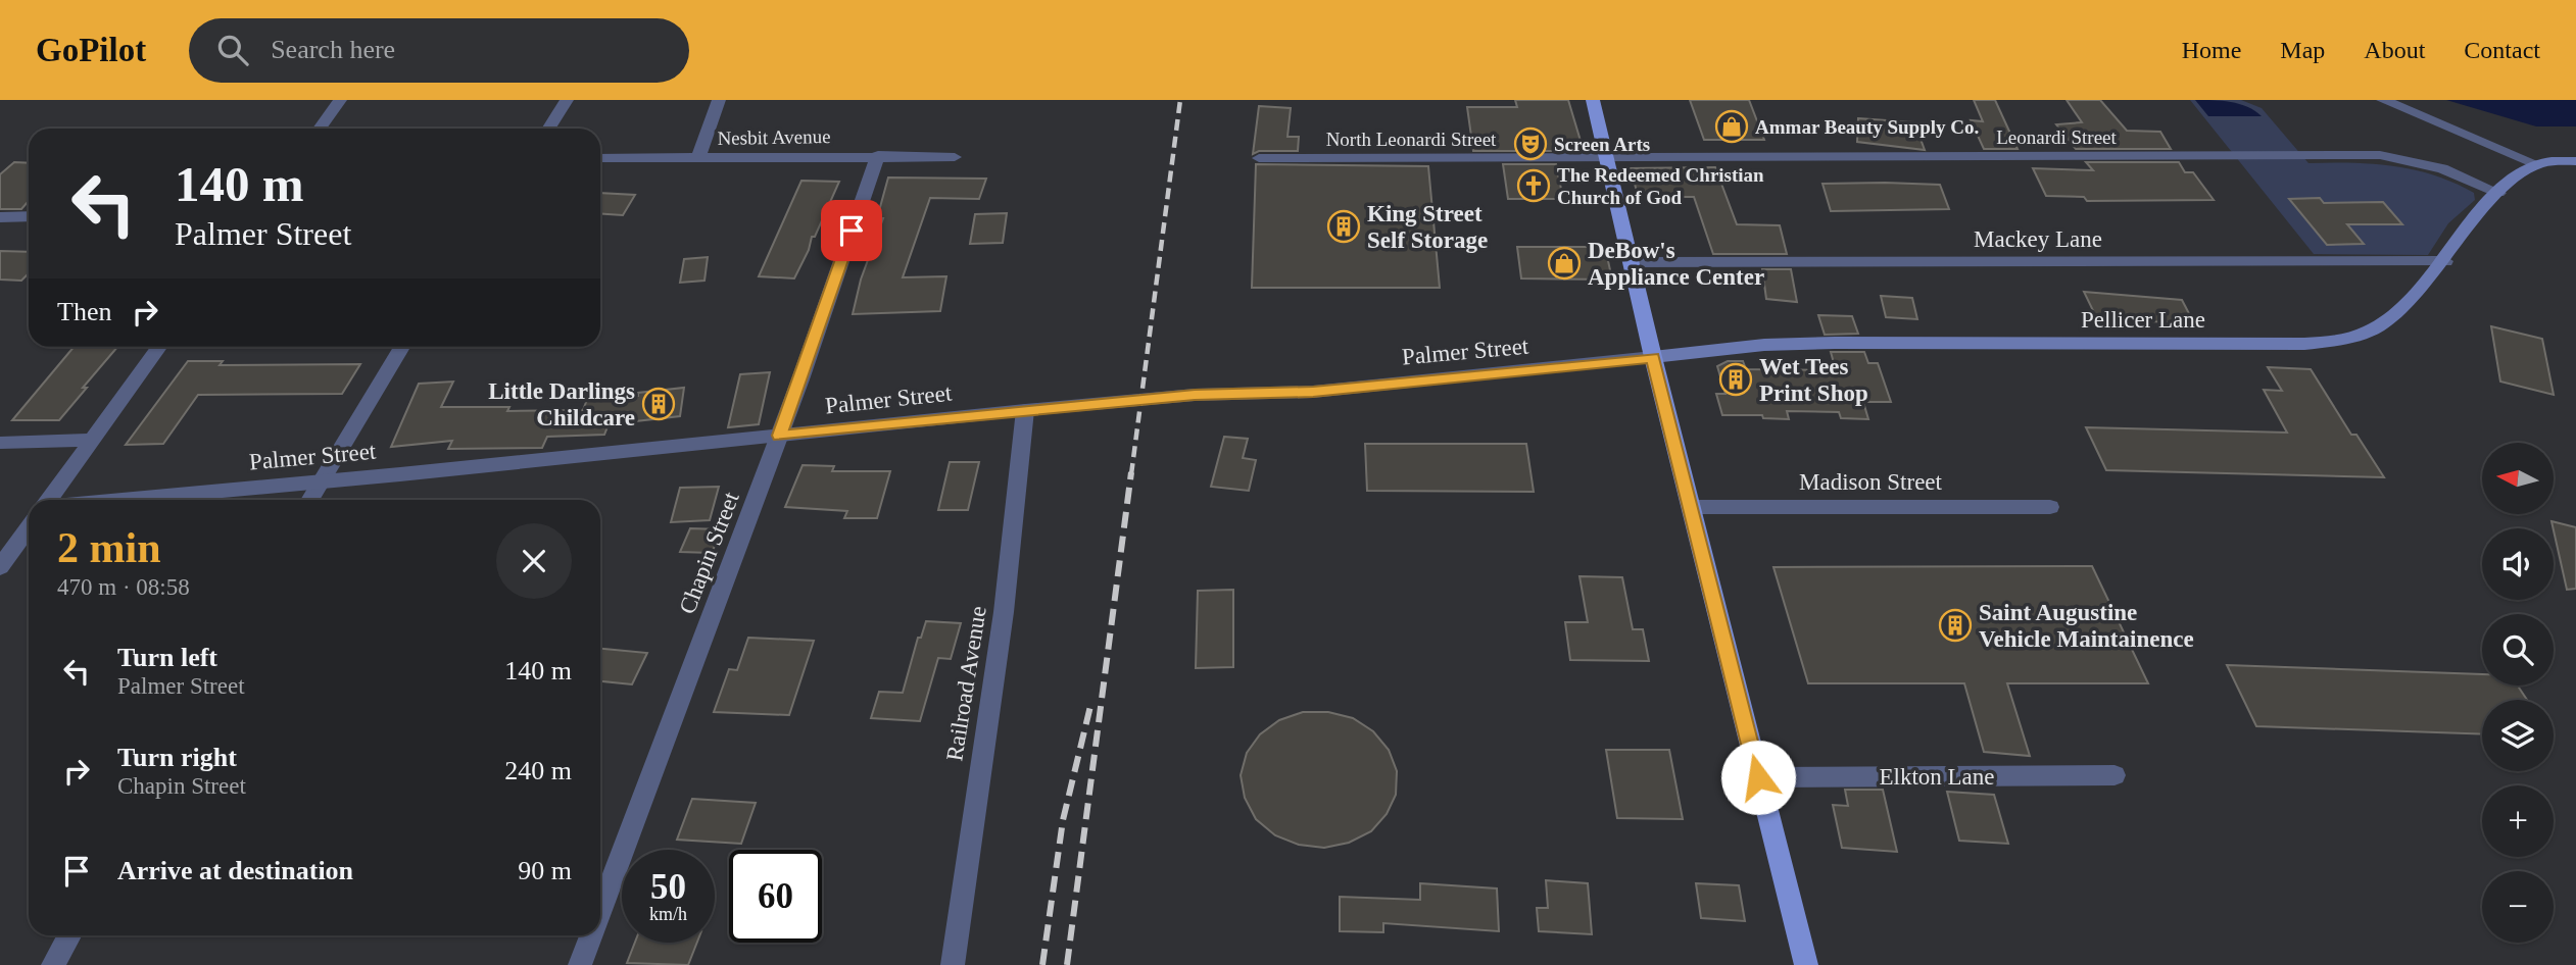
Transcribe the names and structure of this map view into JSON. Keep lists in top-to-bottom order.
{
  "streets": {
    "main road": ["Pellicer Lane"],
    "street": [
      "Nesbit Avenue",
      "Leonardi Street",
      "North Leonardi Street",
      "Mackey Lane",
      "Palmer Street",
      "Madison Street",
      "Chapin Street",
      "Railroad Avenue",
      "Elkton Lane"
    ]
  },
  "crossings": [
    ["Nesbit Avenue", "Chapin Street"],
    ["Leonardi Street", "North Leonardi Street"],
    ["Leonardi Street", "Pellicer Lane"],
    ["Mackey Lane", "Pellicer Lane"],
    ["Pellicer Lane", "Palmer Street"],
    ["Palmer Street", "Chapin Street"],
    ["Palmer Street", "Railroad Avenue"]
  ],
  "places": {
    "shop": ["Ammar Beauty Supply Co.", "DeBow's Appliance Center"],
    "theatre": ["Screen Arts"],
    "church": ["The Redeemed Christian Church of God"],
    "building": [
      "King Street Self Storage",
      "Wet Tees Print Shop",
      "Little Darlings Childcare",
      "Saint Augustine Vehicle Maintainence"
    ]
  },
  "north": "left",
  "page": {
    "header": "GoPilot",
    "search": "Search here",
    "nav": [
      "Home",
      "Map",
      "About",
      "Contact"
    ],
    "turn": ["140 m", "Palmer Street"],
    "then": "Then",
    "map_buttons": ["+", "−"],
    "heading": ["2 min", "470 m · 08:58"],
    "list": [
      {
        "name": "Turn left",
        "note": "Palmer Street",
        "value": "140 m"
      },
      {
        "name": "Turn right",
        "note": "Chapin Street",
        "value": "240 m"
      },
      {
        "name": "Arrive at destination",
        "value": "90 m"
      }
    ],
    "speed": "50 km/h",
    "limit": "60"
  }
}
